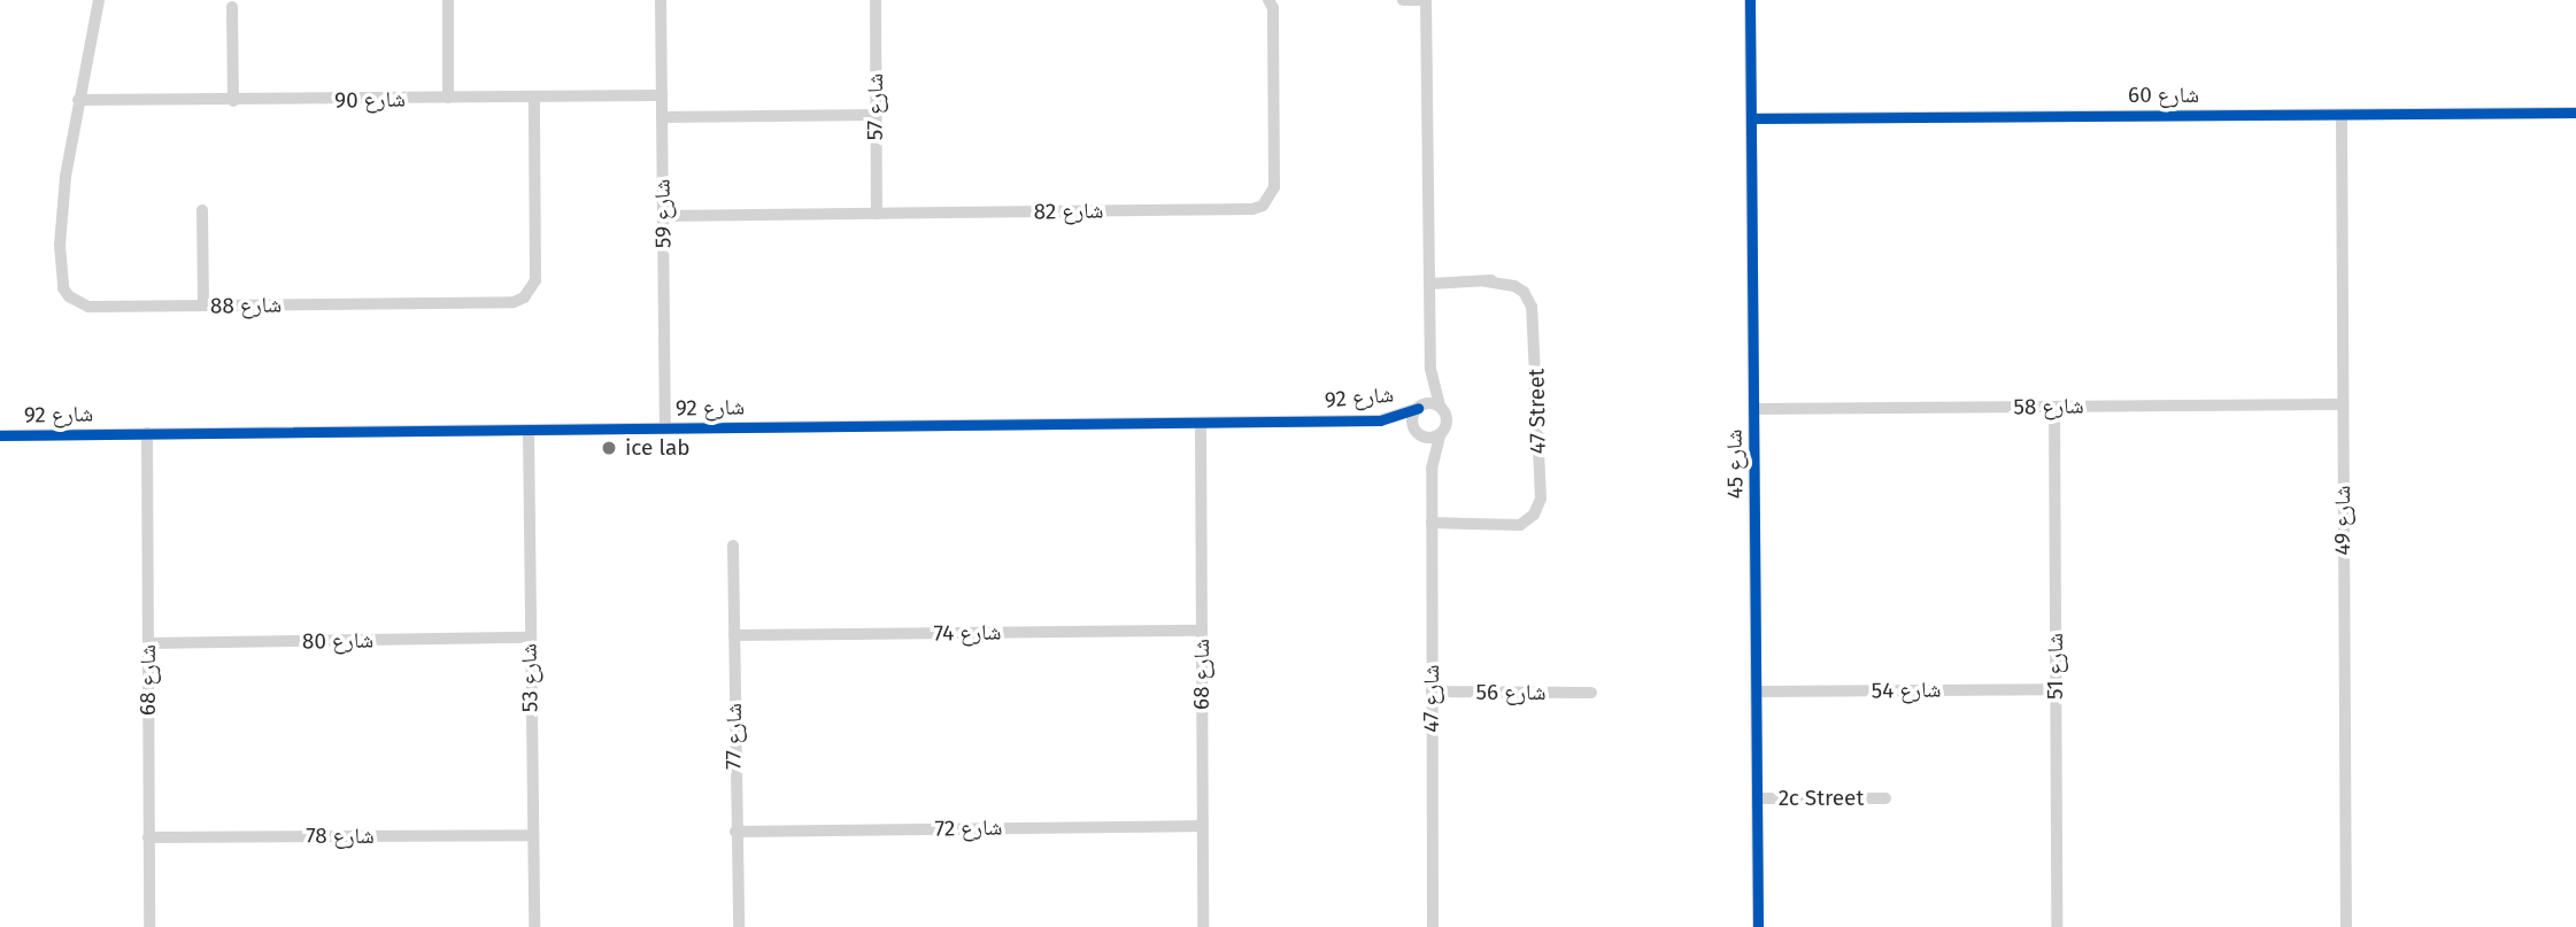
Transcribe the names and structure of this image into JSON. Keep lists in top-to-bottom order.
{
  "streets": {
    "street": [
      "شارع 60",
      "شارع 90",
      "شارع 57",
      "شارع 82",
      "شارع 59",
      "شارع 88",
      "شارع 92",
      "شارع 58",
      "47 Street",
      "شارع 45",
      "شارع 49",
      "شارع 74",
      "شارع 80",
      "شارع 51",
      "شارع 68",
      "شارع 53",
      "شارع 54",
      "شارع 56",
      "شارع 47",
      "شارع 77",
      "2c Street",
      "شارع 72",
      "شارع 78"
    ]
  },
  "crossings": [
    ["شارع 60", "شارع 45"],
    ["شارع 60", "شارع 49"],
    ["شارع 90", "شارع 59"],
    ["شارع 90", "شارع 88"],
    ["شارع 57", "شارع 82"],
    ["شارع 82", "شارع 59"],
    ["شارع 59", "شارع 92"],
    ["شارع 92", "شارع 68"],
    ["شارع 92", "شارع 53"],
    ["شارع 92", "شارع 47"],
    ["شارع 58", "شارع 45"],
    ["شارع 58", "شارع 49"],
    ["شارع 58", "شارع 51"],
    ["47 Street", "شارع 47"],
    ["شارع 45", "شارع 54"],
    ["شارع 45", "2c Street"],
    ["شارع 74", "شارع 68"],
    ["شارع 74", "شارع 77"],
    ["شارع 80", "شارع 68"],
    ["شارع 80", "شارع 53"],
    ["شارع 51", "شارع 54"],
    ["شارع 68", "شارع 72"],
    ["شارع 68", "شارع 78"],
    ["شارع 53", "شارع 78"],
    ["شارع 56", "شارع 47"],
    ["شارع 77", "شارع 72"]
  ],
  "places": ["ice lab"]
}
